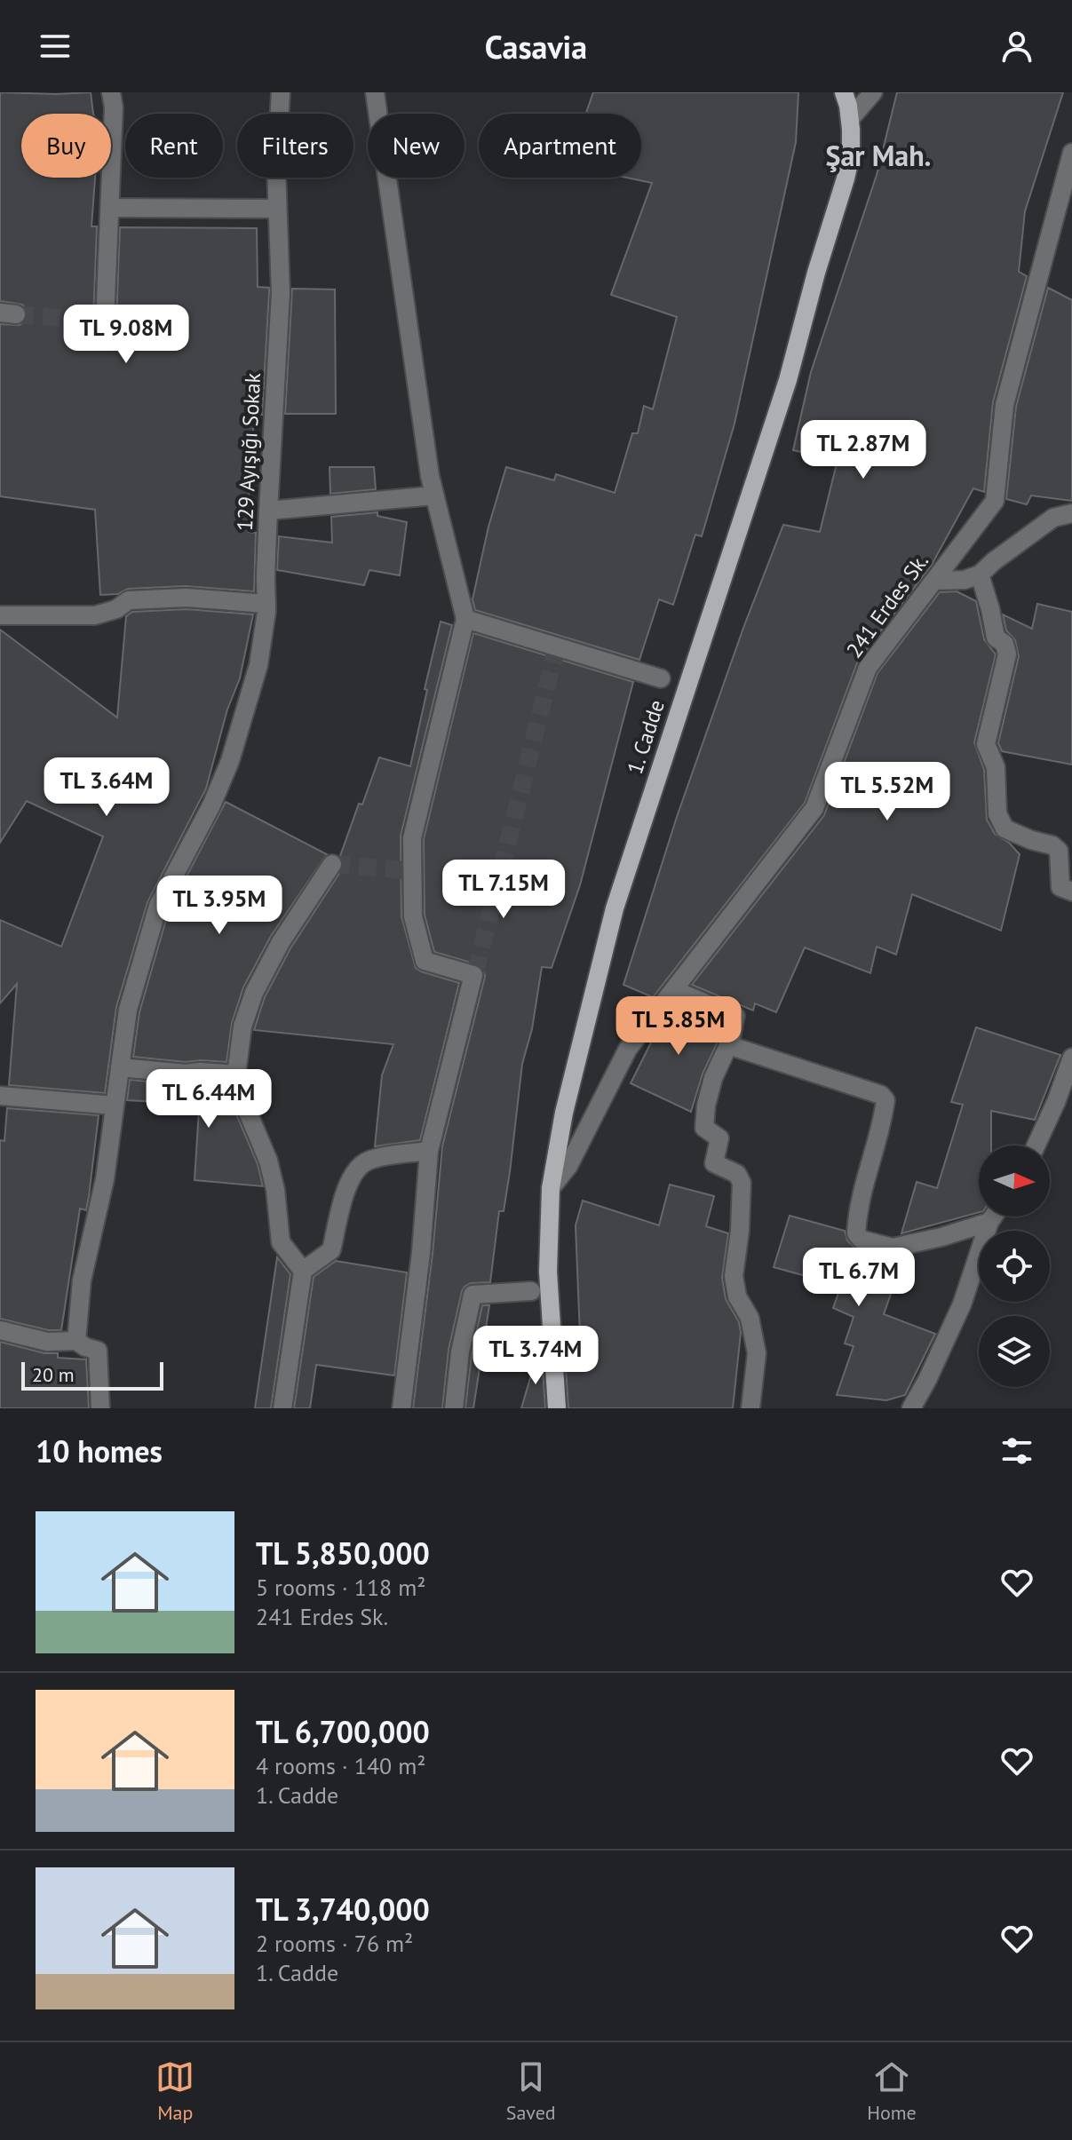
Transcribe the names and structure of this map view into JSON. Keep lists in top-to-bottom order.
{
  "streets": {
    "main road": ["1. Cadde"],
    "street": ["129 Ayışığı Sokak", "241 Erdes Sk."]
  },
  "crossings": [
    ["241 Erdes Sk.", "1. Cadde"]
  ],
  "districts": ["Şar Mah."],
  "scale_bar": "20 m",
  "north": "right",
  "page": {
    "header": "Casavia",
    "chip": [
      "Buy",
      "Rent",
      "Filters",
      "New",
      "Apartment"
    ],
    "price": [
      "TL 9.08M",
      "TL 2.87M",
      "TL 3.64M",
      "TL 5.52M",
      "TL 7.15M",
      "TL 3.95M",
      "TL 5.85M",
      "TL 6.44M",
      "TL 6.7M",
      "TL 3.74M"
    ],
    "scale": "20 m",
    "heading": "10 homes",
    "list": [
      {
        "name": "TL 5,850,000",
        "note": "5 rooms · 118 m² · 241 Erdes Sk."
      },
      {
        "name": "TL 6,700,000",
        "note": "4 rooms · 140 m² · 1. Cadde"
      },
      {
        "name": "TL 3,740,000",
        "note": "2 rooms · 76 m² · 1. Cadde"
      }
    ],
    "tabs": ["Map", "Saved", "Home"]
  }
}
